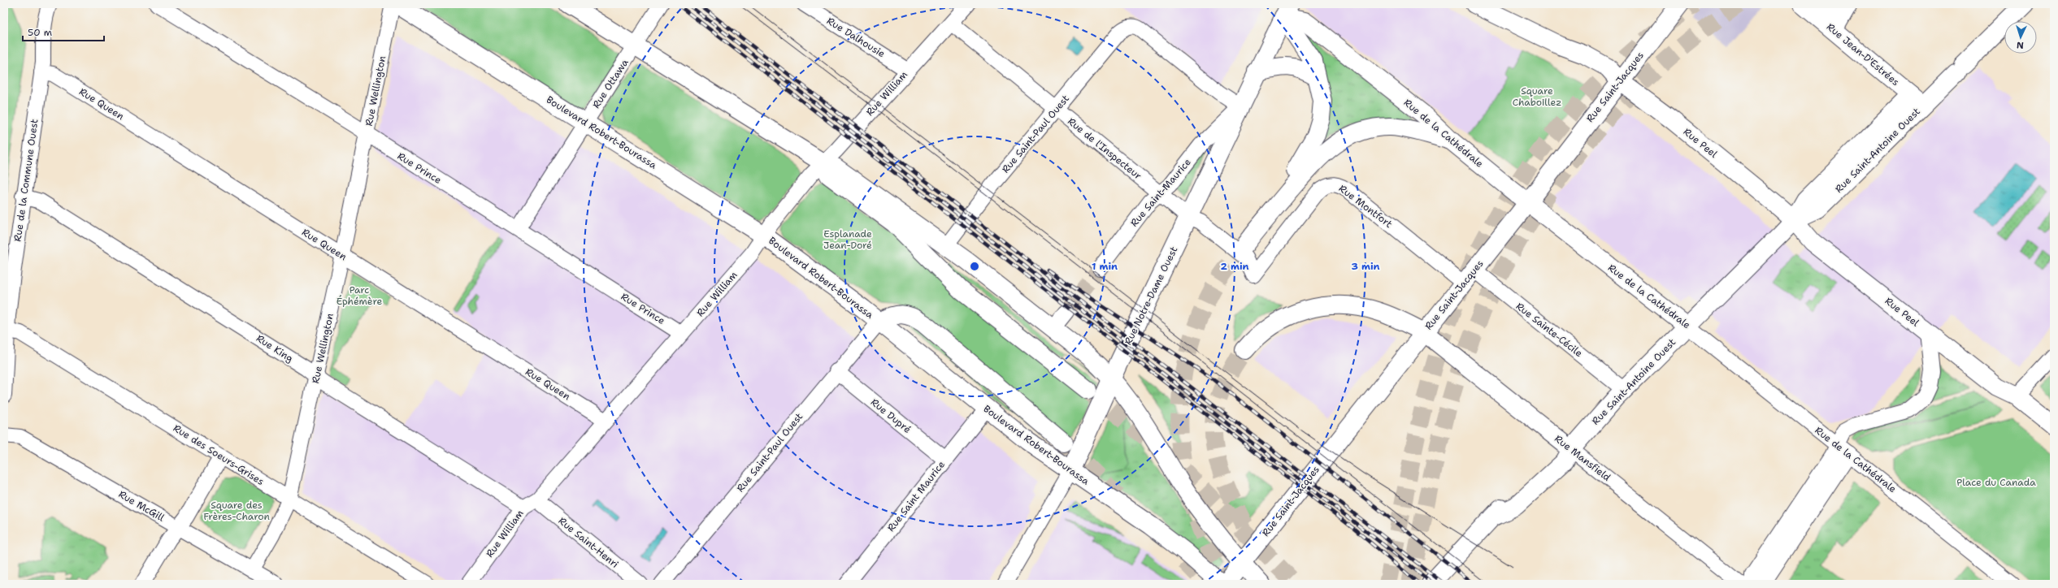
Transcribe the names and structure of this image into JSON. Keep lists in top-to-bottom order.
{
  "streets": {
    "main road": [
      "Rue Jean-D'Estrées",
      "Rue Saint-Jacques",
      "Boulevard Robert-Bourassa",
      "Rue de la Cathédrale",
      "Rue Peel",
      "Rue Saint-Antoine Ouest",
      "Rue Notre-Dame Ouest",
      "Rue Mansfield"
    ],
    "street": [
      "Rue Dalhousie",
      "Rue Ottawa",
      "Rue Wellington",
      "Rue William",
      "Rue Queen",
      "Rue Saint-Paul Ouest",
      "Rue de l'Inspecteur",
      "Rue Prince",
      "Rue de la Commune Ouest",
      "Rue Saint-Maurice",
      "Rue Montfort",
      "Rue Sainte-Cécile",
      "Rue King",
      "Rue Dupré",
      "Rue des Soeurs-Grises",
      "Rue Saint Maurice",
      "Rue McGill",
      "Rue Saint-Henri"
    ]
  },
  "crossings": [
    ["Rue Dalhousie", "Rue William"],
    ["Rue Jean-D'Estrées", "Rue Saint-Antoine Ouest"],
    ["Rue Ottawa", "Boulevard Robert-Bourassa"],
    ["Rue Ottawa", "Rue Prince"],
    ["Rue Saint-Jacques", "Rue de la Cathédrale"],
    ["Rue Saint-Jacques", "Rue Peel"],
    ["Rue Saint-Jacques", "Rue Montfort"],
    ["Rue Saint-Jacques", "Rue Sainte-Cécile"],
    ["Rue Saint-Jacques", "Rue Mansfield"],
    ["Rue Wellington", "Rue Queen"],
    ["Rue Wellington", "Rue Prince"],
    ["Rue Wellington", "Rue King"],
    ["Rue Wellington", "Rue des Soeurs-Grises"],
    ["Rue Wellington", "Rue McGill"],
    ["Rue William", "Rue Queen"],
    ["Rue William", "Boulevard Robert-Bourassa"],
    ["Rue William", "Rue de l'Inspecteur"],
    ["Rue William", "Rue Prince"],
    ["Rue William", "Rue King"],
    ["Rue William", "Rue Saint-Henri"],
    ["Rue Queen", "Rue de la Commune Ouest"],
    ["Boulevard Robert-Bourassa", "Rue Saint-Paul Ouest"],
    ["Boulevard Robert-Bourassa", "Rue Notre-Dame Ouest"],
    ["Boulevard Robert-Bourassa", "Rue Saint Maurice"],
    ["Rue de la Cathédrale", "Rue Saint-Antoine Ouest"],
    ["Rue de la Cathédrale", "Rue Notre-Dame Ouest"],
    ["Rue Saint-Paul Ouest", "Rue de l'Inspecteur"],
    ["Rue Saint-Paul Ouest", "Rue Saint-Maurice"],
    ["Rue Saint-Paul Ouest", "Rue Notre-Dame Ouest"],
    ["Rue Saint-Paul Ouest", "Rue Dupré"],
    ["Rue Peel", "Rue Saint-Antoine Ouest"],
    ["Rue de l'Inspecteur", "Rue Saint-Maurice"],
    ["Rue de l'Inspecteur", "Rue Montfort"],
    ["Rue de l'Inspecteur", "Rue Notre-Dame Ouest"],
    ["Rue Saint-Antoine Ouest", "Rue Sainte-Cécile"],
    ["Rue Saint-Antoine Ouest", "Rue Mansfield"],
    ["Rue de la Commune Ouest", "Rue King"],
    ["Rue de la Commune Ouest", "Rue des Soeurs-Grises"],
    ["Rue Saint-Maurice", "Rue Notre-Dame Ouest"],
    ["Rue Dupré", "Rue Saint Maurice"]
  ],
  "parks": [
    "Square Chaboillez",
    "Esplanade Jean-Doré",
    "Parc Éphémère",
    "Place du Canada",
    "Square des Frères-Charon"
  ],
  "scale_bar": "50 m",
  "north": "bottom",
  "rings": ["1 min", "2 min", "3 min"]
}
